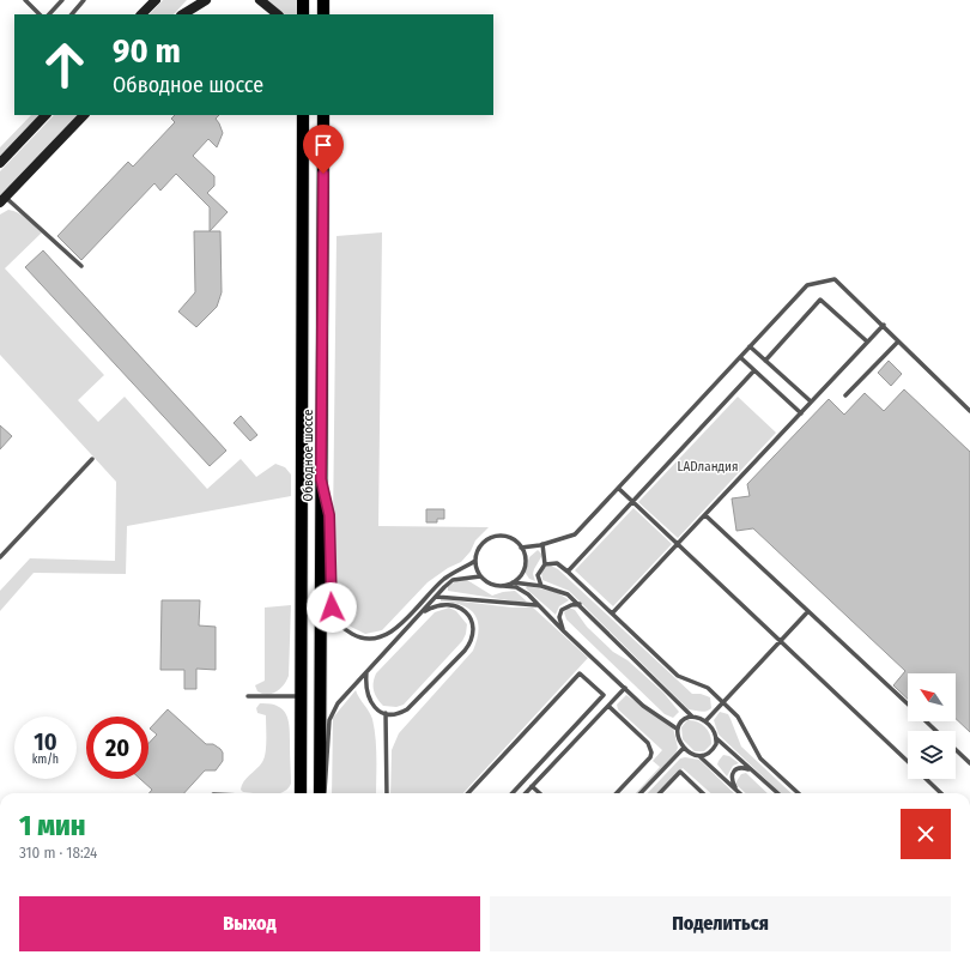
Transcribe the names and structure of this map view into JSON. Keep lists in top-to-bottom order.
{
  "streets": {
    "main road": ["Обводное шоссе"]
  },
  "parks": ["LADландия"],
  "north": "top left",
  "page": {
    "turn": ["90 m", "Обводное шоссе"],
    "speed": "10 km/h",
    "limit": "20",
    "heading": ["1 мин", "310 m · 18:24"],
    "buttons": ["Выход", "Поделиться"]
  }
}
